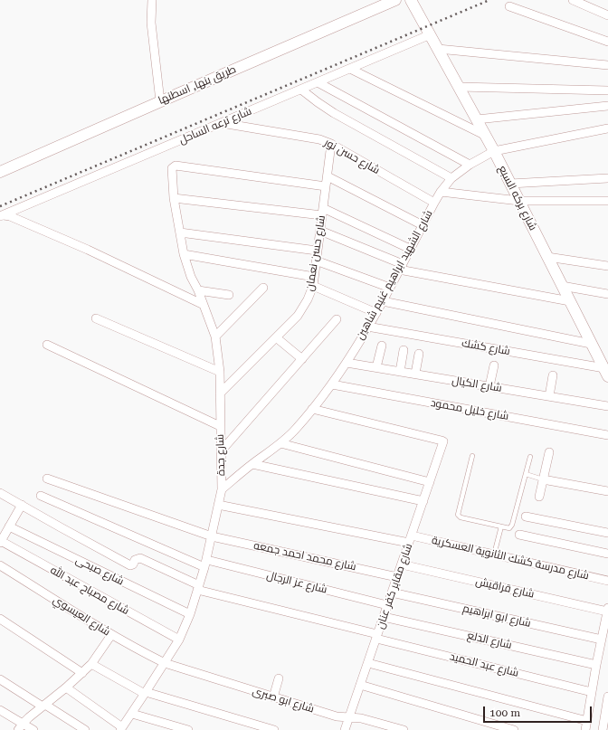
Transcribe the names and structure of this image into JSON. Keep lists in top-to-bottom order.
{
  "streets": {
    "main road": ["طريق بنها, اسطنها", "شارع بركه السبع"],
    "street": [
      "شارع ترعه الساحل",
      "شارع حسن نور",
      "شارع حسن نعمان",
      "شارع الشهيد ابراهيم غنيم شاهين",
      "شارع كشك",
      "شارع الكيال",
      "شارع خليل محمود",
      "شارع جدة",
      "شارع محمد احمد جمعه",
      "شارع مدرسة كشك الثانوية العسكرية",
      "شارع صبحى",
      "شارع عز الرجال",
      "شارع مقابر كفر عنان",
      "شارع قراقيش",
      "شارع مصباح عبد الله",
      "شارع العيسوي",
      "شارع ابو ابراهيم",
      "شارع الدلع",
      "شارع عبد الحميد",
      "شارع ابو صبرى"
    ]
  },
  "crossings": [
    ["شارع ترعه الساحل", "شارع حسن نور"],
    ["شارع ترعه الساحل", "شارع بركه السبع"],
    ["شارع حسن نور", "شارع حسن نعمان"],
    ["شارع حسن نور", "شارع الشهيد ابراهيم غنيم شاهين"],
    ["شارع بركه السبع", "شارع الشهيد ابراهيم غنيم شاهين"],
    ["شارع بركه السبع", "شارع كشك"],
    ["شارع حسن نعمان", "شارع جدة"],
    ["شارع الشهيد ابراهيم غنيم شاهين", "شارع كشك"],
    ["شارع الشهيد ابراهيم غنيم شاهين", "شارع الكيال"],
    ["شارع الشهيد ابراهيم غنيم شاهين", "شارع خليل محمود"],
    ["شارع الشهيد ابراهيم غنيم شاهين", "شارع جدة"],
    ["شارع الشهيد ابراهيم غنيم شاهين", "شارع مقابر كفر عنان"],
    ["شارع جدة", "شارع محمد احمد جمعه"],
    ["شارع جدة", "شارع مدرسة كشك الثانوية العسكرية"],
    ["شارع جدة", "شارع صبحى"],
    ["شارع جدة", "شارع عز الرجال"],
    ["شارع جدة", "شارع مصباح عبد الله"],
    ["شارع جدة", "شارع العيسوي"],
    ["شارع جدة", "شارع عبد الحميد"],
    ["شارع جدة", "شارع ابو صبرى"],
    ["شارع محمد احمد جمعه", "شارع مقابر كفر عنان"],
    ["شارع مدرسة كشك الثانوية العسكرية", "شارع مقابر كفر عنان"],
    ["شارع عز الرجال", "شارع مقابر كفر عنان"],
    ["شارع مقابر كفر عنان", "شارع قراقيش"],
    ["شارع مقابر كفر عنان", "شارع ابو ابراهيم"],
    ["شارع مقابر كفر عنان", "شارع الدلع"],
    ["شارع مقابر كفر عنان", "شارع عبد الحميد"],
    ["شارع مقابر كفر عنان", "شارع ابو صبرى"],
    ["شارع العيسوي", "شارع ابو صبرى"]
  ],
  "scale_bar": "100 m"
}
